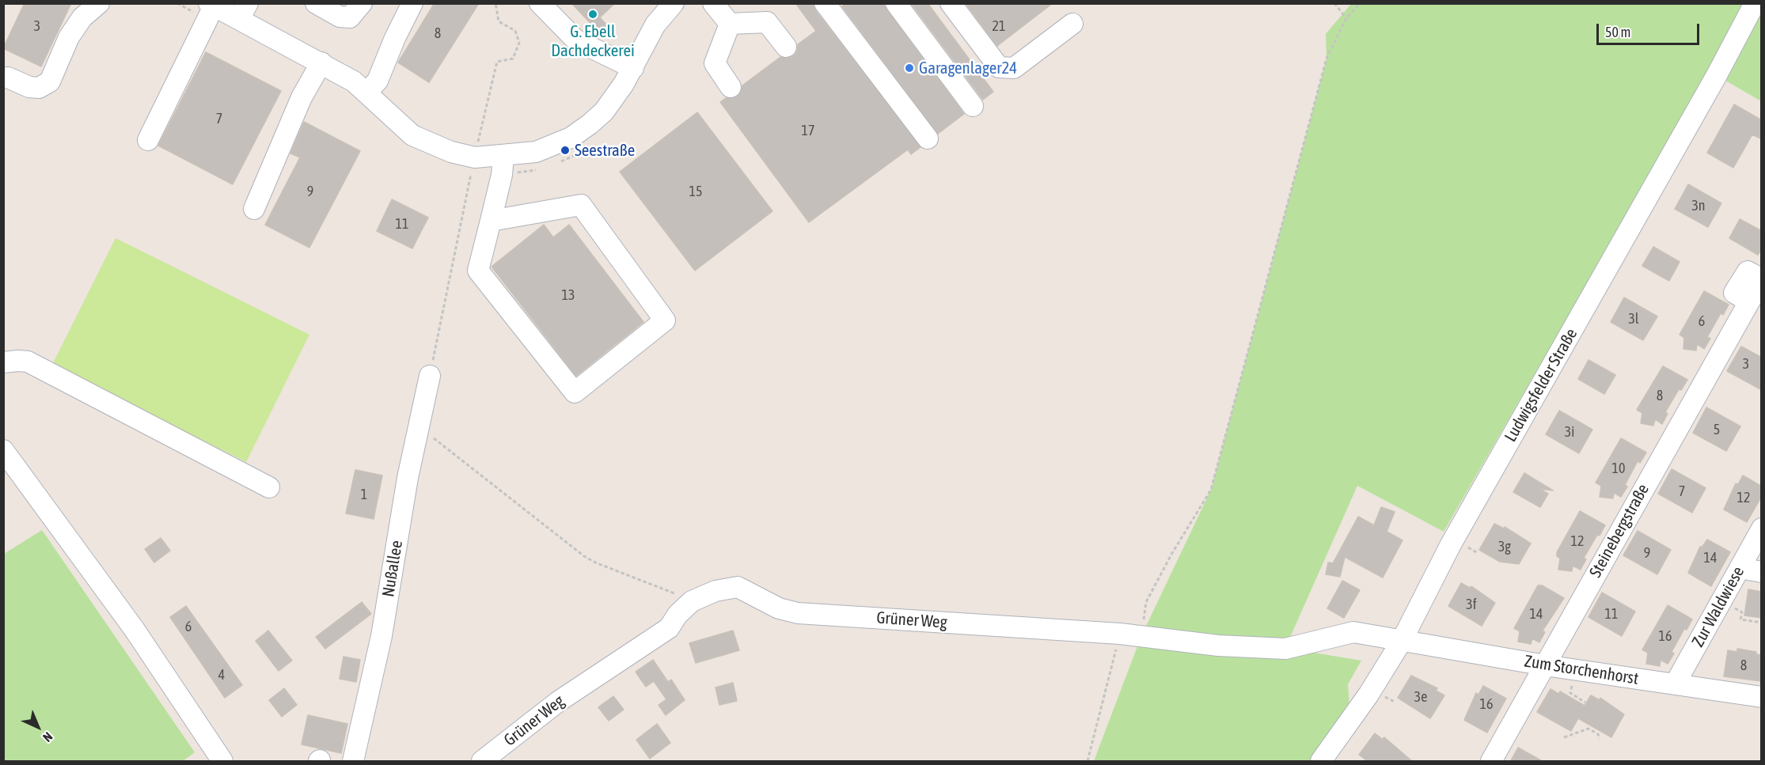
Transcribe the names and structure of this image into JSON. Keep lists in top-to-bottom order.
{
  "streets": {
    "street": [
      "Ludwigsfelder Straße",
      "Steinebergstraße",
      "Nußallee",
      "Zur Waldwiese",
      "Grüner Weg",
      "Zum Storchenhorst"
    ]
  },
  "crossings": [
    ["Ludwigsfelder Straße", "Grüner Weg"],
    ["Ludwigsfelder Straße", "Zum Storchenhorst"],
    ["Steinebergstraße", "Zum Storchenhorst"],
    ["Zur Waldwiese", "Zum Storchenhorst"],
    ["Grüner Weg", "Zum Storchenhorst"]
  ],
  "places": ["G. Ebell Dachdeckerei", "Garagenlager24", "Seestraße"],
  "house_numbers": [
    "3",
    "21",
    "8",
    "7",
    "17",
    "9",
    "15",
    "3n",
    "11",
    "13",
    "3l",
    "6",
    "3",
    "8",
    "5",
    "3i",
    "10",
    "7",
    "1",
    "12",
    "12",
    "3g",
    "9",
    "14",
    "3f",
    "14",
    "11",
    "6",
    "16",
    "8",
    "4",
    "3e",
    "16"
  ],
  "scale_bar": "50 m",
  "north": "bottom right"
}
